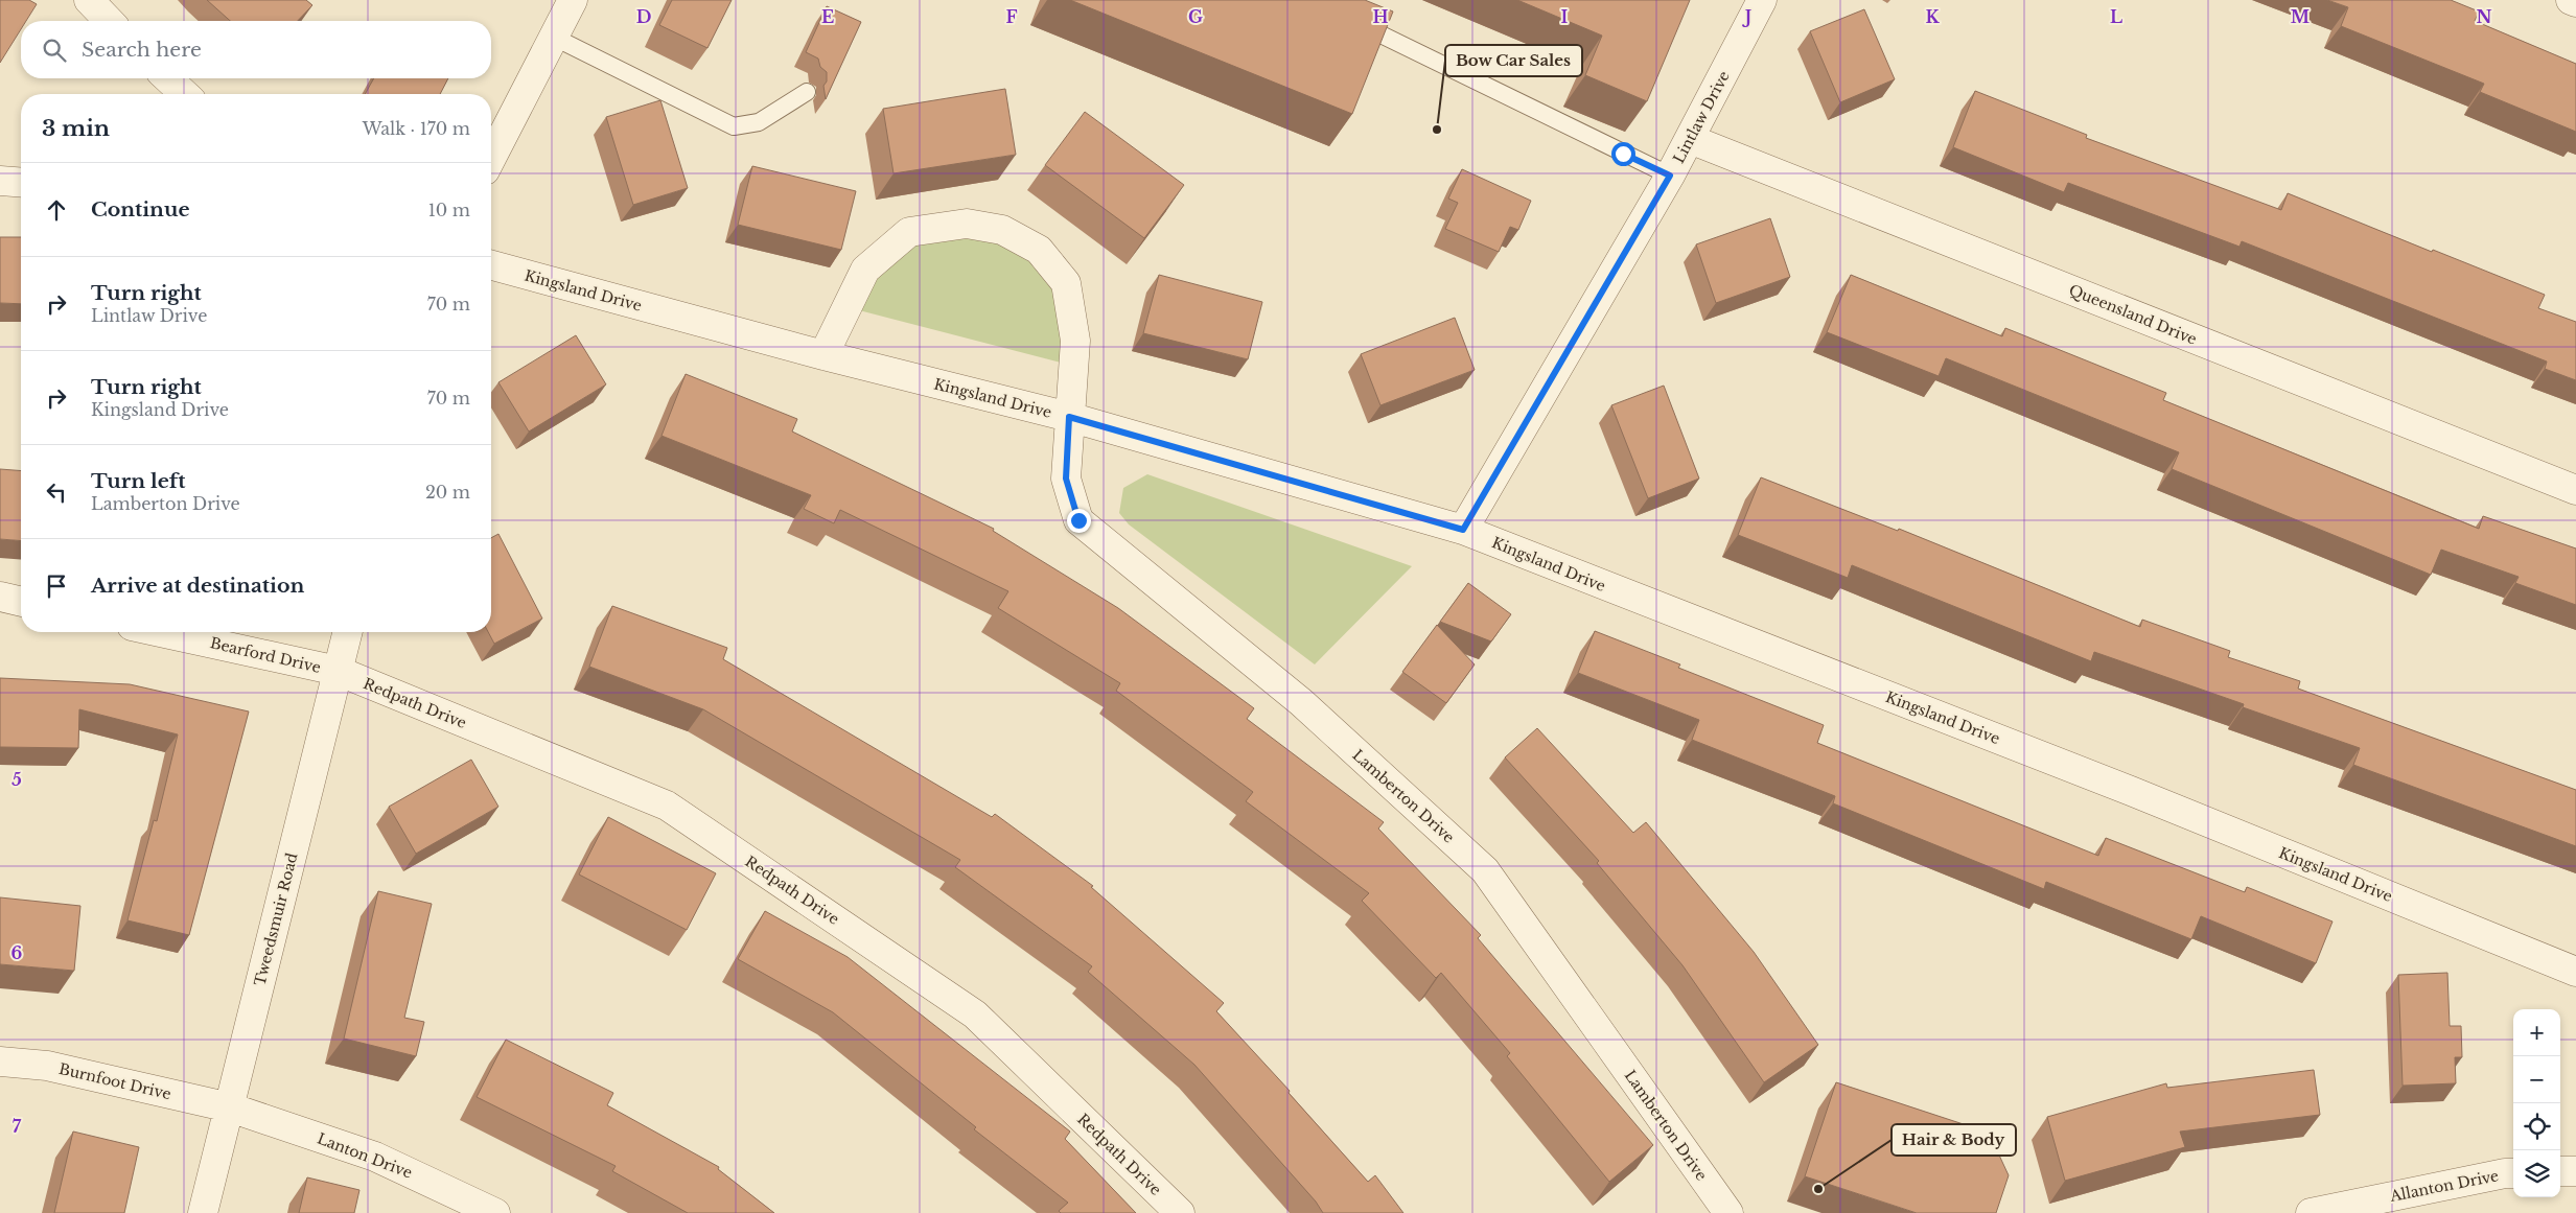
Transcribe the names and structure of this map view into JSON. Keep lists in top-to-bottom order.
{
  "streets": {
    "street": [
      "Lintlaw Drive",
      "Kingsland Drive",
      "Queensland Drive",
      "Bearford Drive",
      "Redpath Drive",
      "Lamberton Drive",
      "Tweedsmuir Road",
      "Burnfoot Drive",
      "Lanton Drive",
      "Allanton Drive"
    ]
  },
  "crossings": [
    ["Lintlaw Drive", "Kingsland Drive"],
    ["Lintlaw Drive", "Queensland Drive"],
    ["Kingsland Drive", "Lamberton Drive"],
    ["Bearford Drive", "Redpath Drive"],
    ["Bearford Drive", "Tweedsmuir Road"],
    ["Redpath Drive", "Tweedsmuir Road"],
    ["Tweedsmuir Road", "Burnfoot Drive"],
    ["Tweedsmuir Road", "Lanton Drive"],
    ["Burnfoot Drive", "Lanton Drive"]
  ],
  "places": ["Bow Car Sales", "Hair & Body"],
  "page": {
    "search": "Search here",
    "heading": ["3 min", "Walk · 170 m"],
    "list": [
      ["Continue", "10 m"],
      ["Turn right", "Lintlaw Drive", "70 m"],
      ["Turn right", "Kingsland Drive", "70 m"],
      ["Turn left", "Lamberton Drive", "20 m"],
      "Arrive at destination"
    ],
    "map_buttons": ["+", "−"]
  },
  "grid": {
    "columns": [
      "D",
      "E",
      "F",
      "G",
      "H",
      "I",
      "J",
      "K",
      "L",
      "M",
      "N"
    ],
    "rows": ["5", "6", "7"]
  }
}
